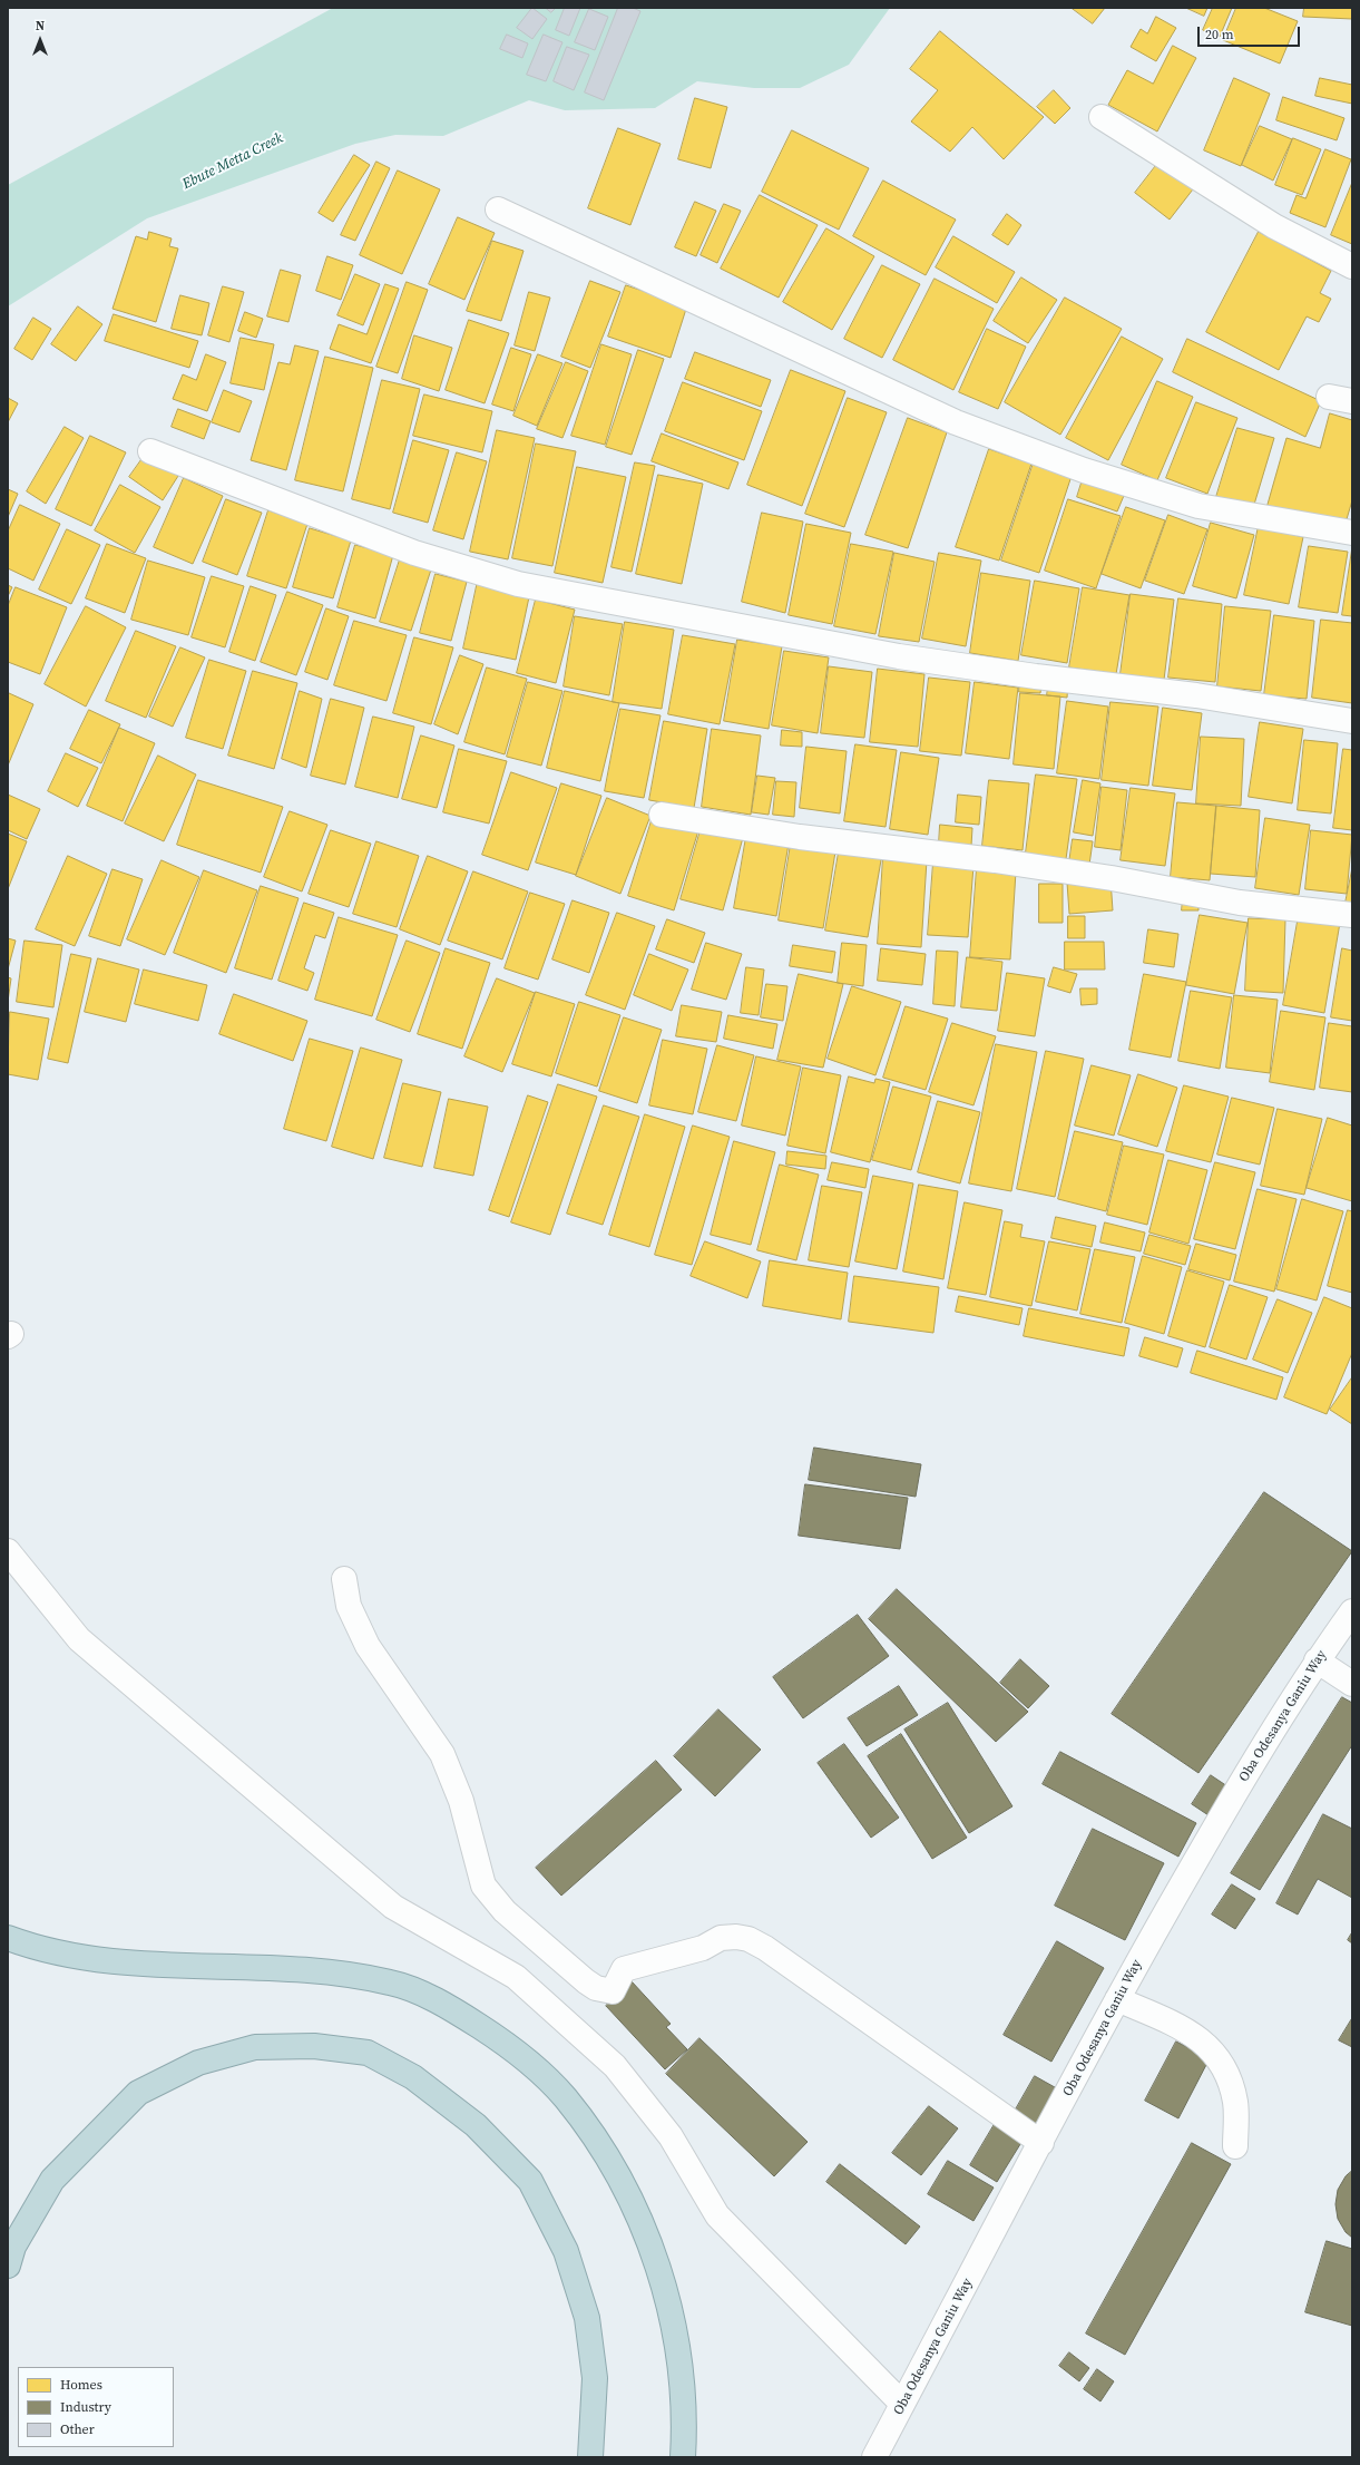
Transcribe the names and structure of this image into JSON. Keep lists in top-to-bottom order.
{
  "streets": {
    "street": ["Oba Odesanya Ganiu Way"]
  },
  "water": ["Ebute Metta Creek"],
  "legend": ["Homes", "Industry", "Other"],
  "scale_bar": "20 m",
  "north": "top"
}
